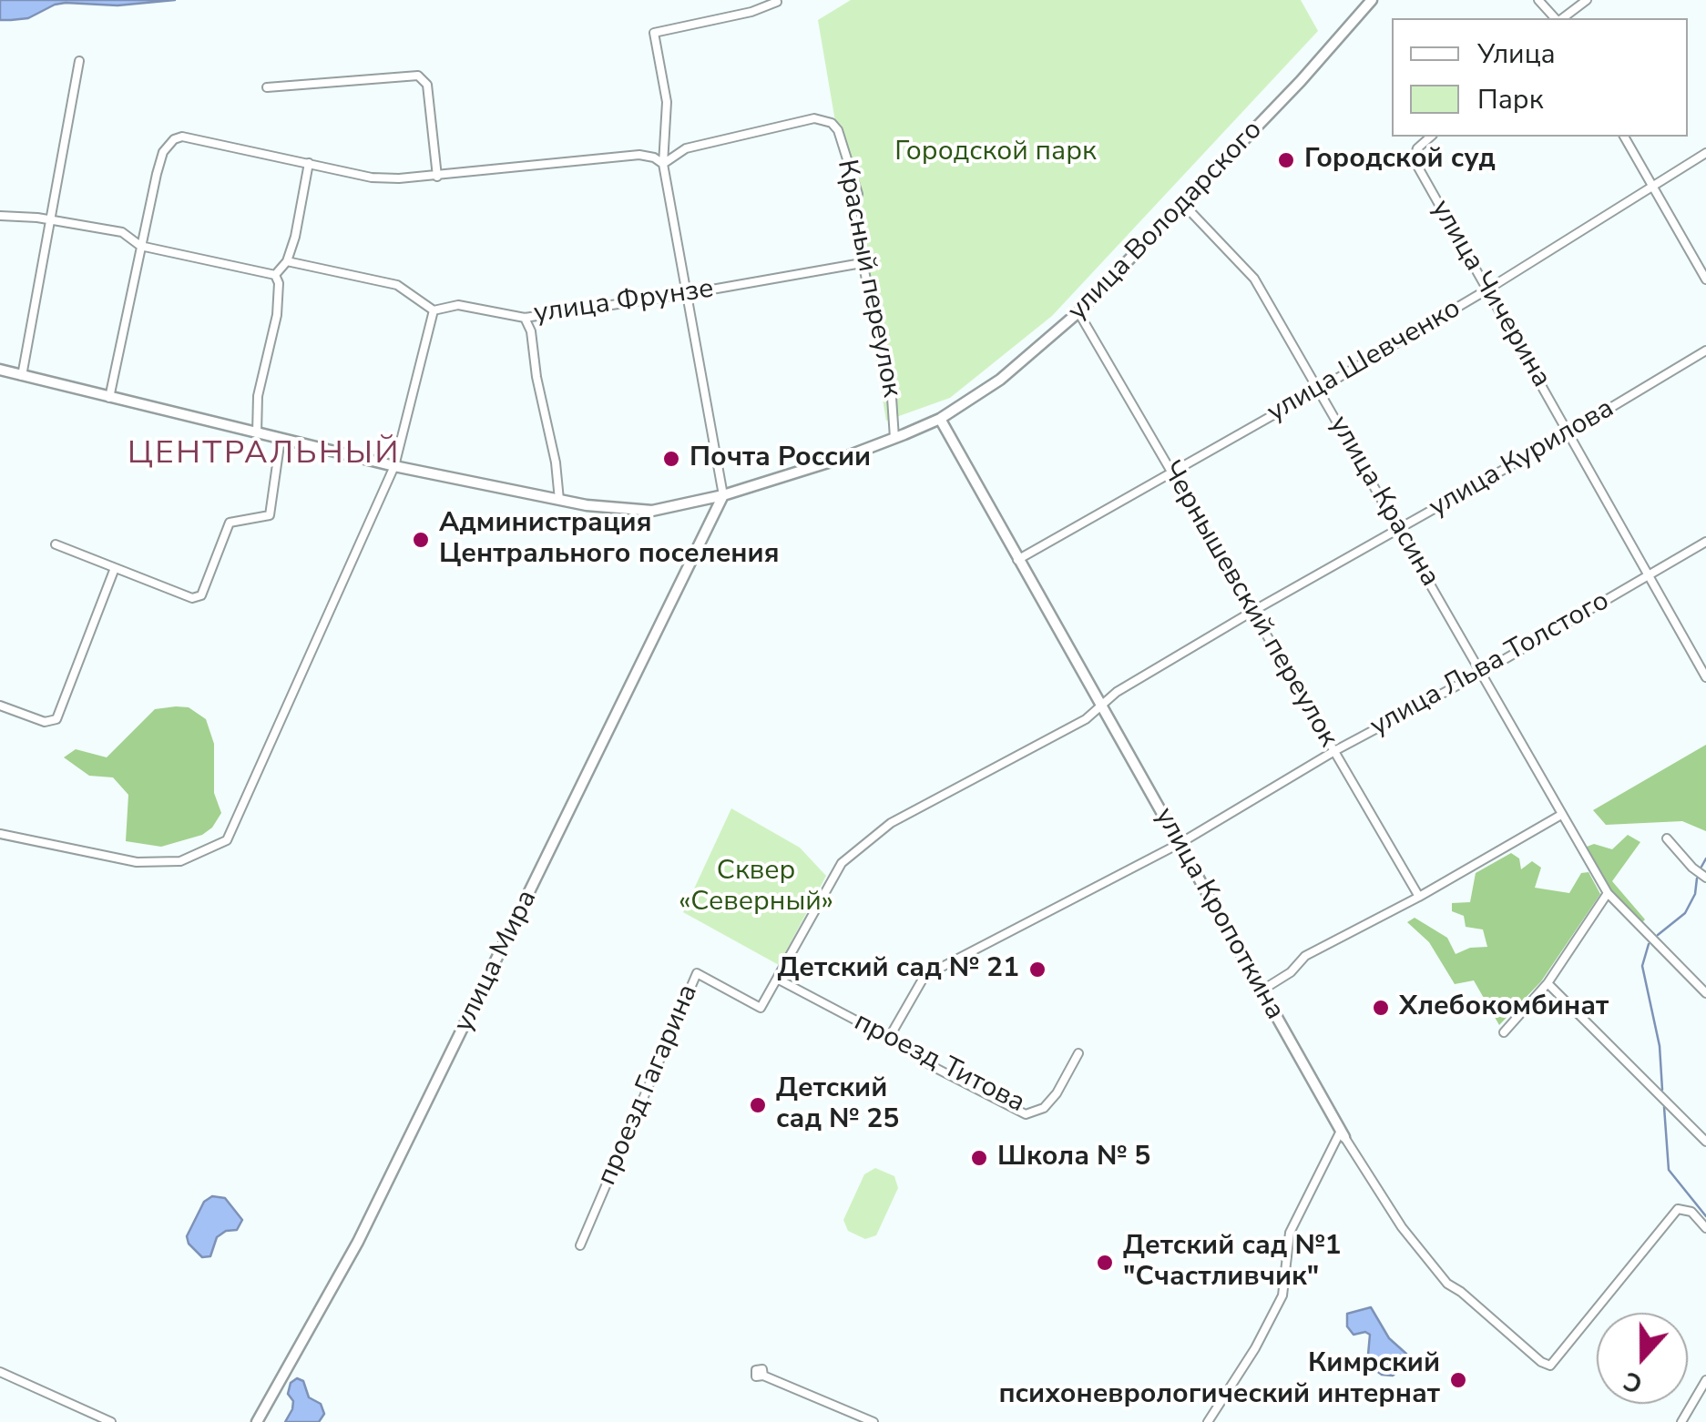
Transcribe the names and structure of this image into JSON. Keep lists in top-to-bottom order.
{
  "streets": {
    "street": [
      "улица Володарского",
      "Красный переулок",
      "улица Чичерина",
      "улица Фрунзе",
      "улица Шевченко",
      "улица Курилова",
      "улица Красина",
      "Чернышевский переулок",
      "улица Льва Толстого",
      "улица Кропоткина",
      "улица Мира",
      "проезд Титова",
      "проезд Гагарина"
    ]
  },
  "crossings": [
    ["улица Володарского", "Красный переулок"],
    ["улица Володарского", "улица Красина"],
    ["улица Володарского", "Чернышевский переулок"],
    ["улица Володарского", "улица Кропоткина"],
    ["улица Володарского", "улица Мира"],
    ["Красный переулок", "улица Фрунзе"],
    ["улица Чичерина", "улица Шевченко"],
    ["улица Чичерина", "улица Курилова"],
    ["улица Чичерина", "улица Льва Толстого"],
    ["улица Шевченко", "улица Красина"],
    ["улица Шевченко", "Чернышевский переулок"],
    ["улица Шевченко", "улица Кропоткина"],
    ["улица Курилова", "улица Красина"],
    ["улица Курилова", "Чернышевский переулок"],
    ["улица Курилова", "улица Кропоткина"],
    ["улица Курилова", "проезд Гагарина"],
    ["улица Красина", "улица Льва Толстого"],
    ["Чернышевский переулок", "улица Льва Толстого"],
    ["улица Льва Толстого", "улица Кропоткина"],
    ["улица Льва Толстого", "проезд Титова"],
    ["улица Кропоткина", "проезд Гагарина"],
    ["проезд Титова", "проезд Гагарина"]
  ],
  "districts": ["ЦЕНТРАЛЬНЫЙ"],
  "parks": ["Городской парк", "Сквер «Северный»"],
  "places": [
    "Городской суд",
    "Почта России",
    "Администрация Центрального поселения",
    "Детский сад № 21",
    "Хлебокомбинат",
    "Детский сад № 25",
    "Школа № 5",
    "Детский сад №1 \"Счастливчик\"",
    "Кимрский психоневрологический интернат"
  ],
  "legend": ["Улица", "Парк"],
  "north": "bottom"
}
